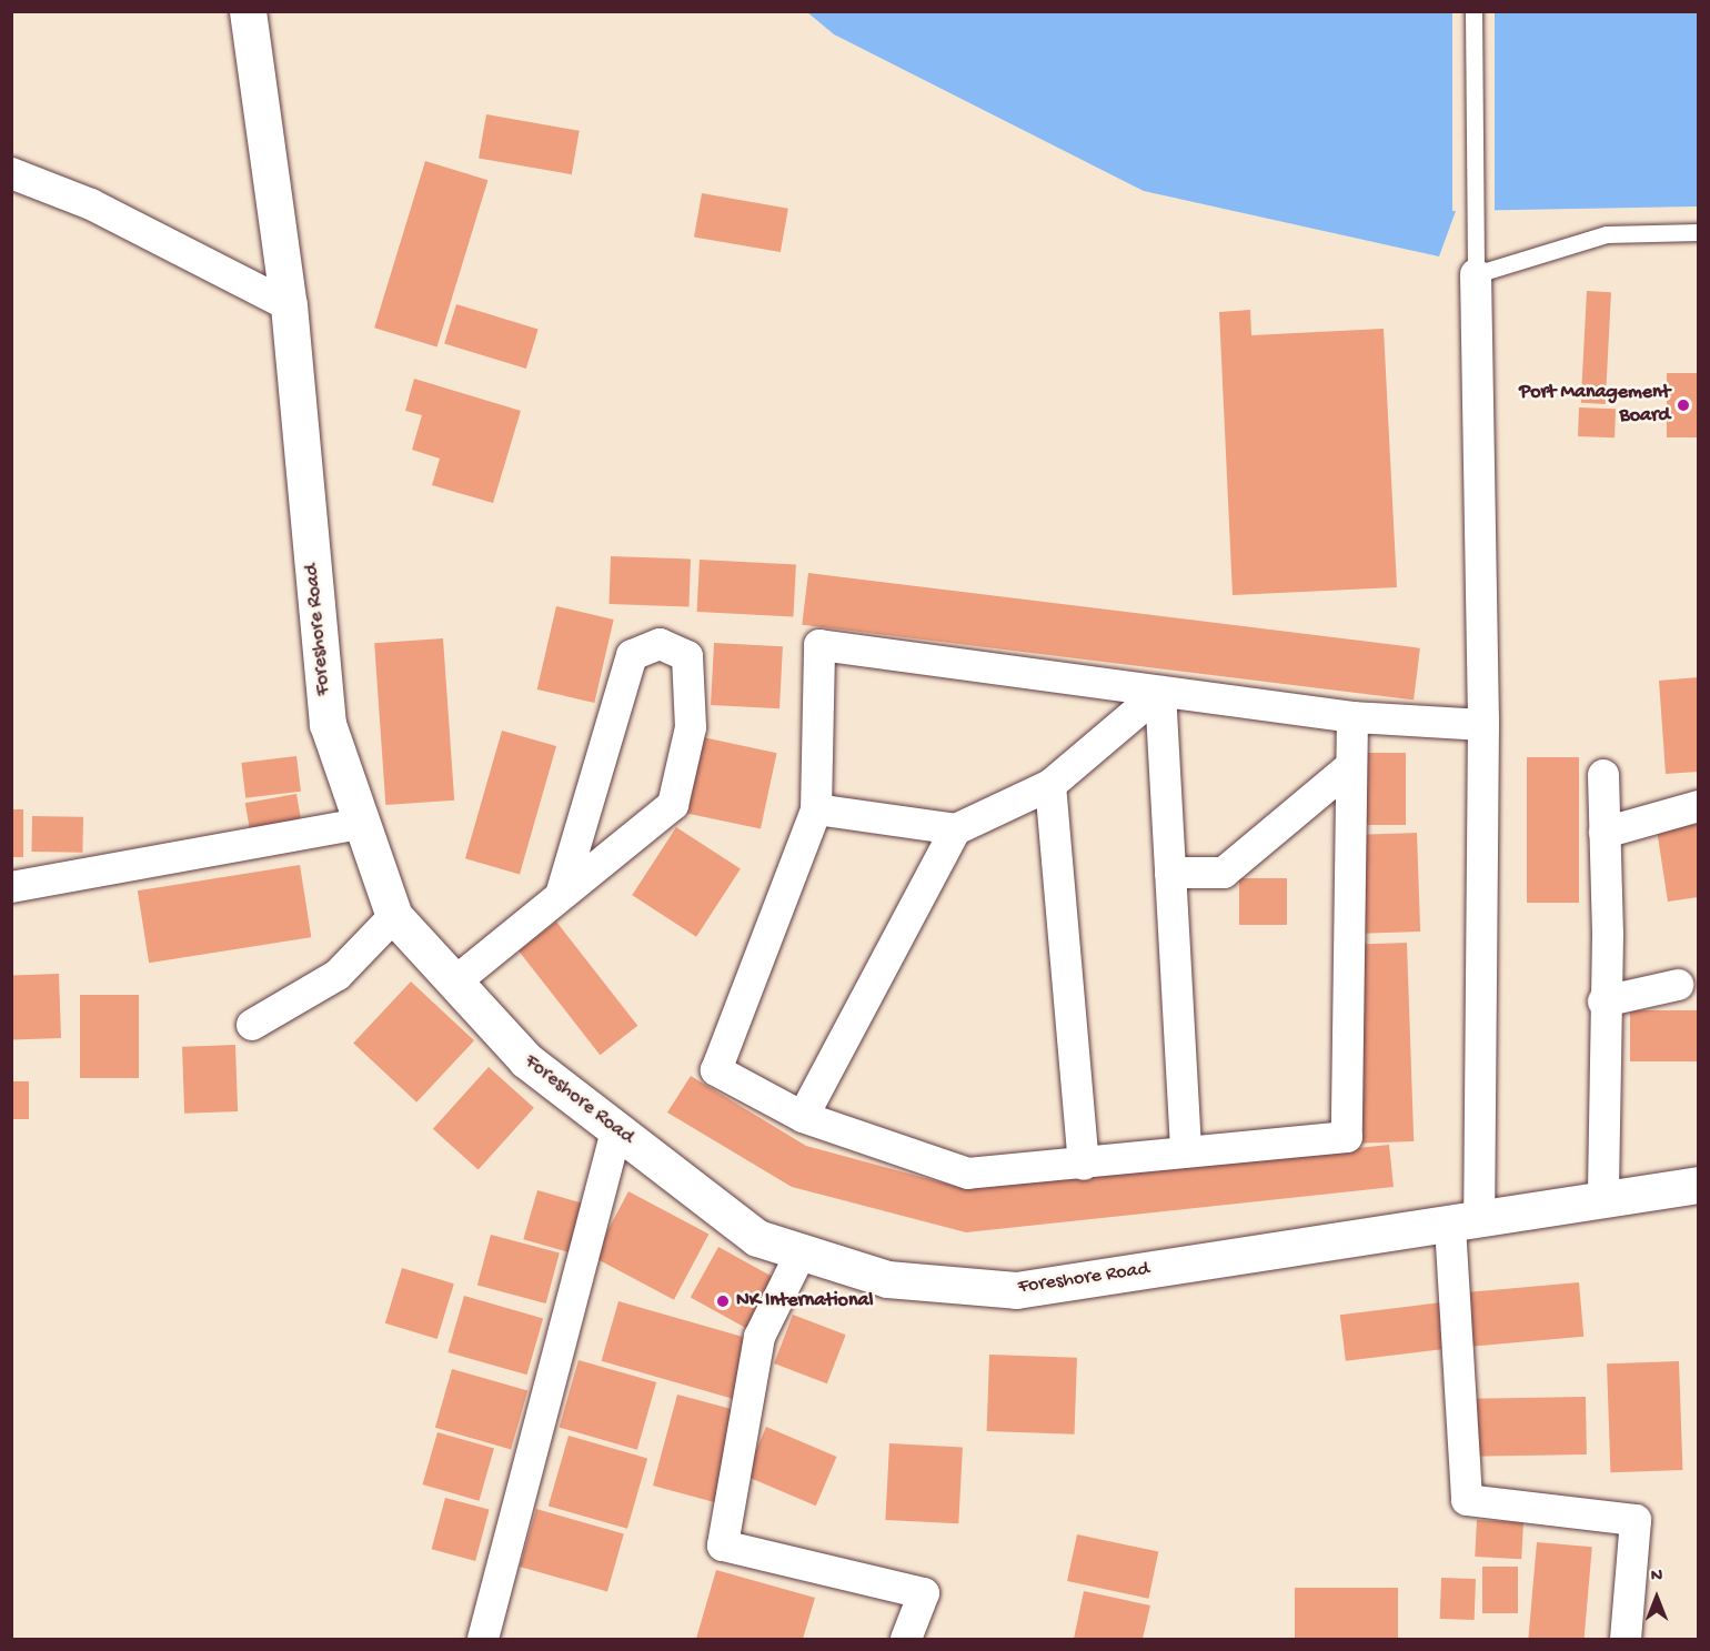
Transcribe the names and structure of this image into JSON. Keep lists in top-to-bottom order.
{
  "streets": {
    "main road": ["Foreshore Road"]
  },
  "places": ["Port Management Board", "NK International"],
  "north": "top"
}
